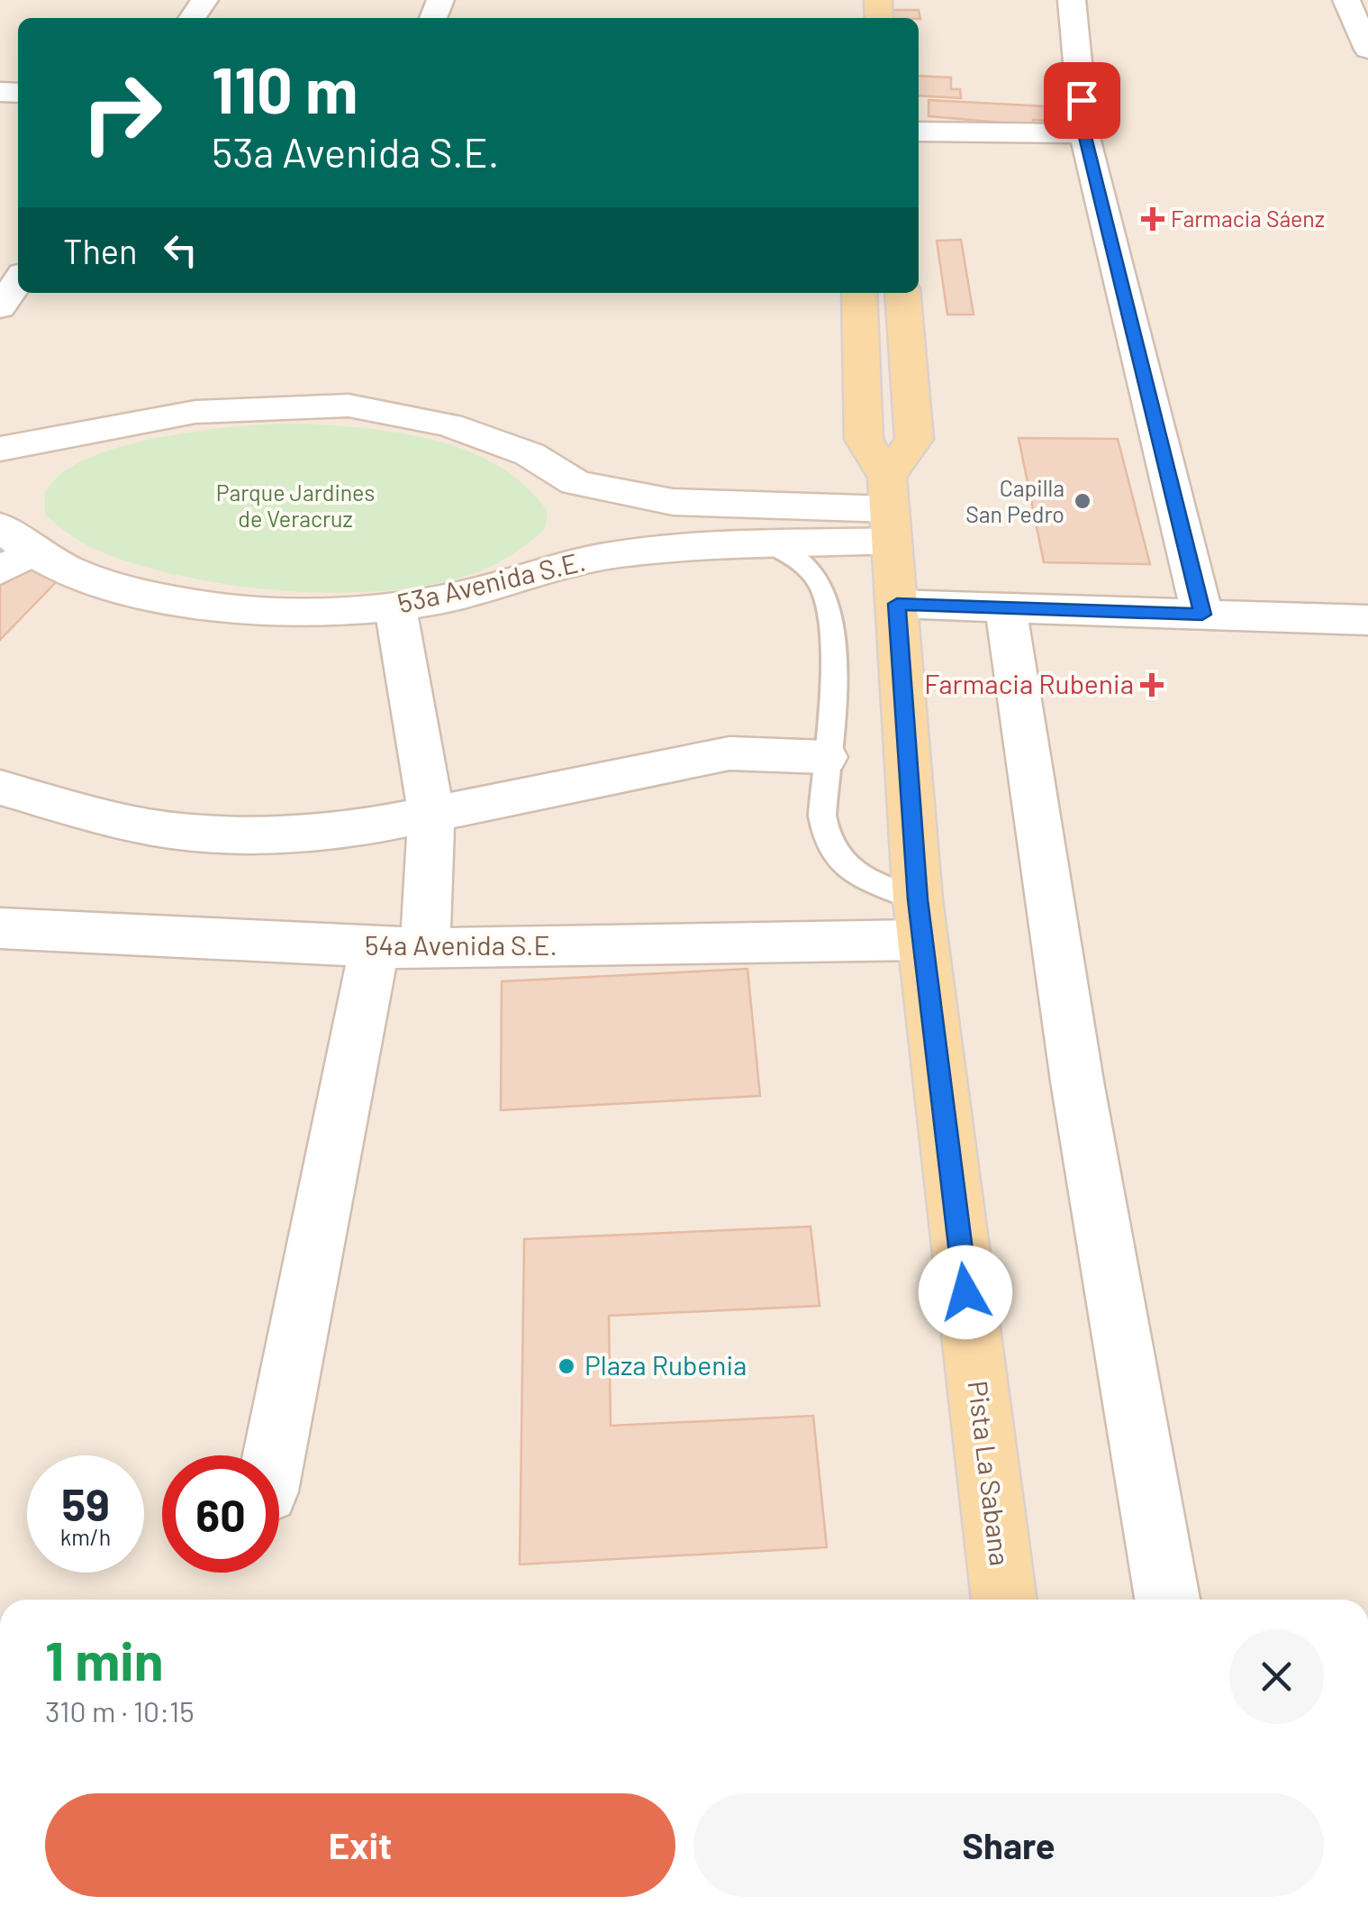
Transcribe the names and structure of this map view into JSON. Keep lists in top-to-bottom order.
{
  "streets": {
    "main road": ["Pista La Sabana"],
    "street": ["53a Avenida S.E.", "54a Avenida S.E."]
  },
  "crossings": [
    ["53a Avenida S.E.", "Pista La Sabana"],
    ["54a Avenida S.E.", "Pista La Sabana"]
  ],
  "parks": ["Parque Jardines de Veracruz"],
  "places": {
    "health": ["Farmacia Sáenz", "Farmacia Rubenia"],
    "other": ["Capilla San Pedro", "Plaza Rubenia"]
  },
  "page": {
    "turn": ["110 m", "53a Avenida S.E."],
    "then": "Then",
    "speed": "59 km/h",
    "limit": "60",
    "heading": ["1 min", "310 m · 10:15"],
    "buttons": ["Exit", "Share"]
  }
}
